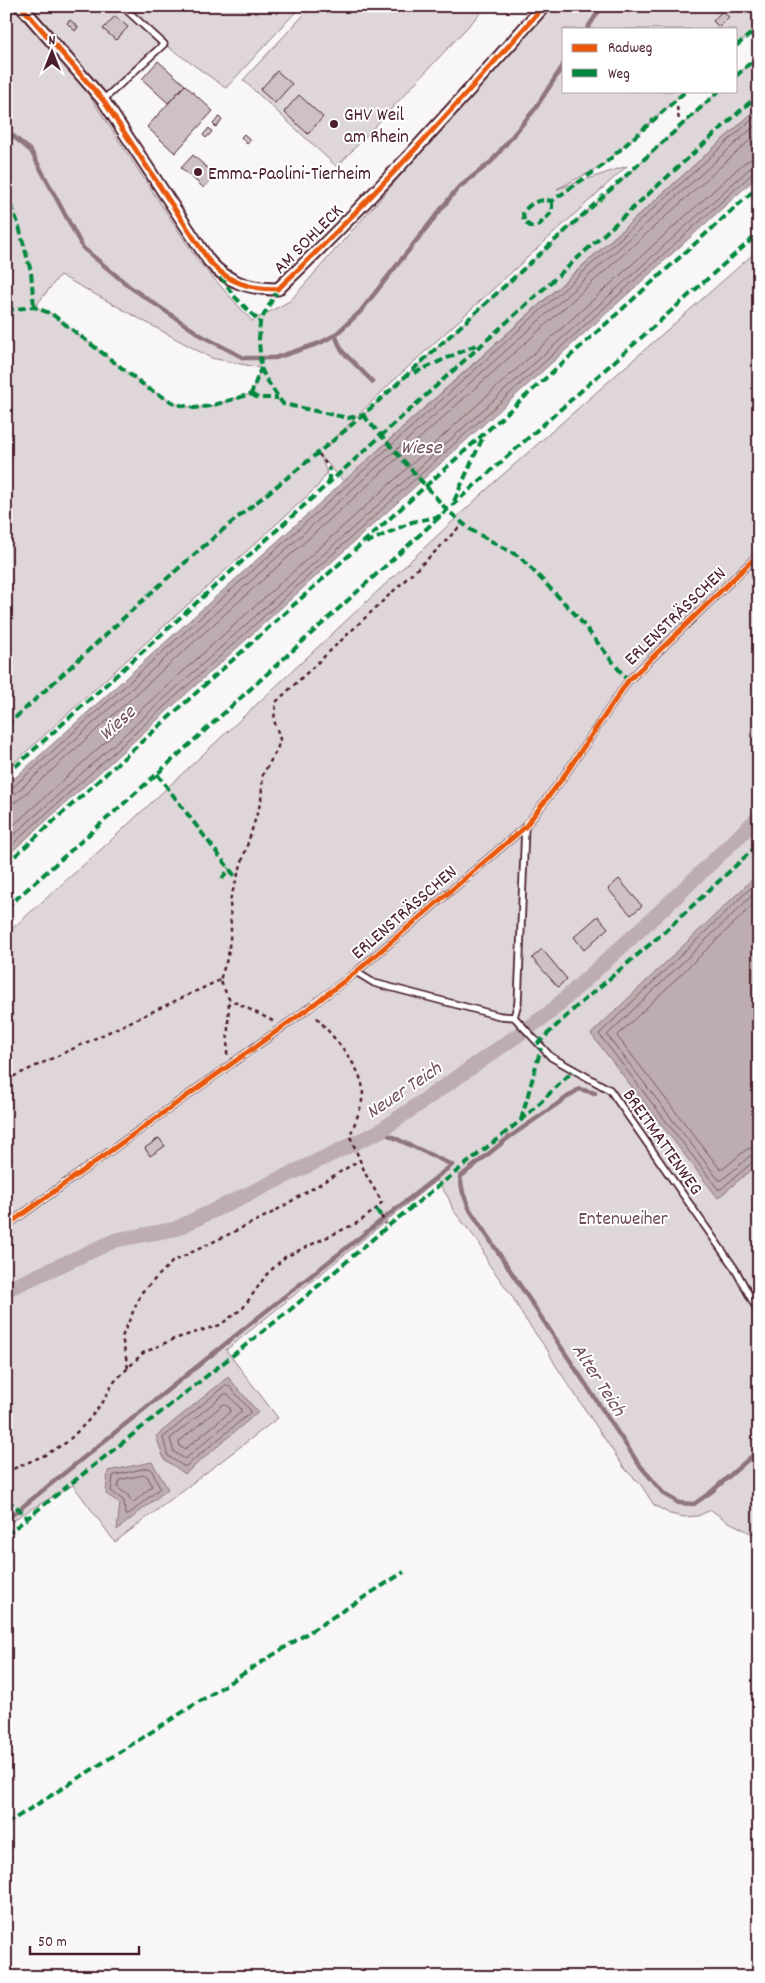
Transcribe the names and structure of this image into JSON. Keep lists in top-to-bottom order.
{
  "streets": {
    "street": ["AM SOHLECK"],
    "lane": ["ERLENSTRÄSSCHEN", "BREITMATTENWEG"]
  },
  "water": ["Wiese", "Neuer Teich", "Alter Teich"],
  "parks": ["Entenweiher"],
  "places": ["GHV Weil am Rhein", "Emma-Paolini-Tierheim"],
  "legend": ["Radweg", "Weg"],
  "scale_bar": "50 m",
  "north": "top"
}
